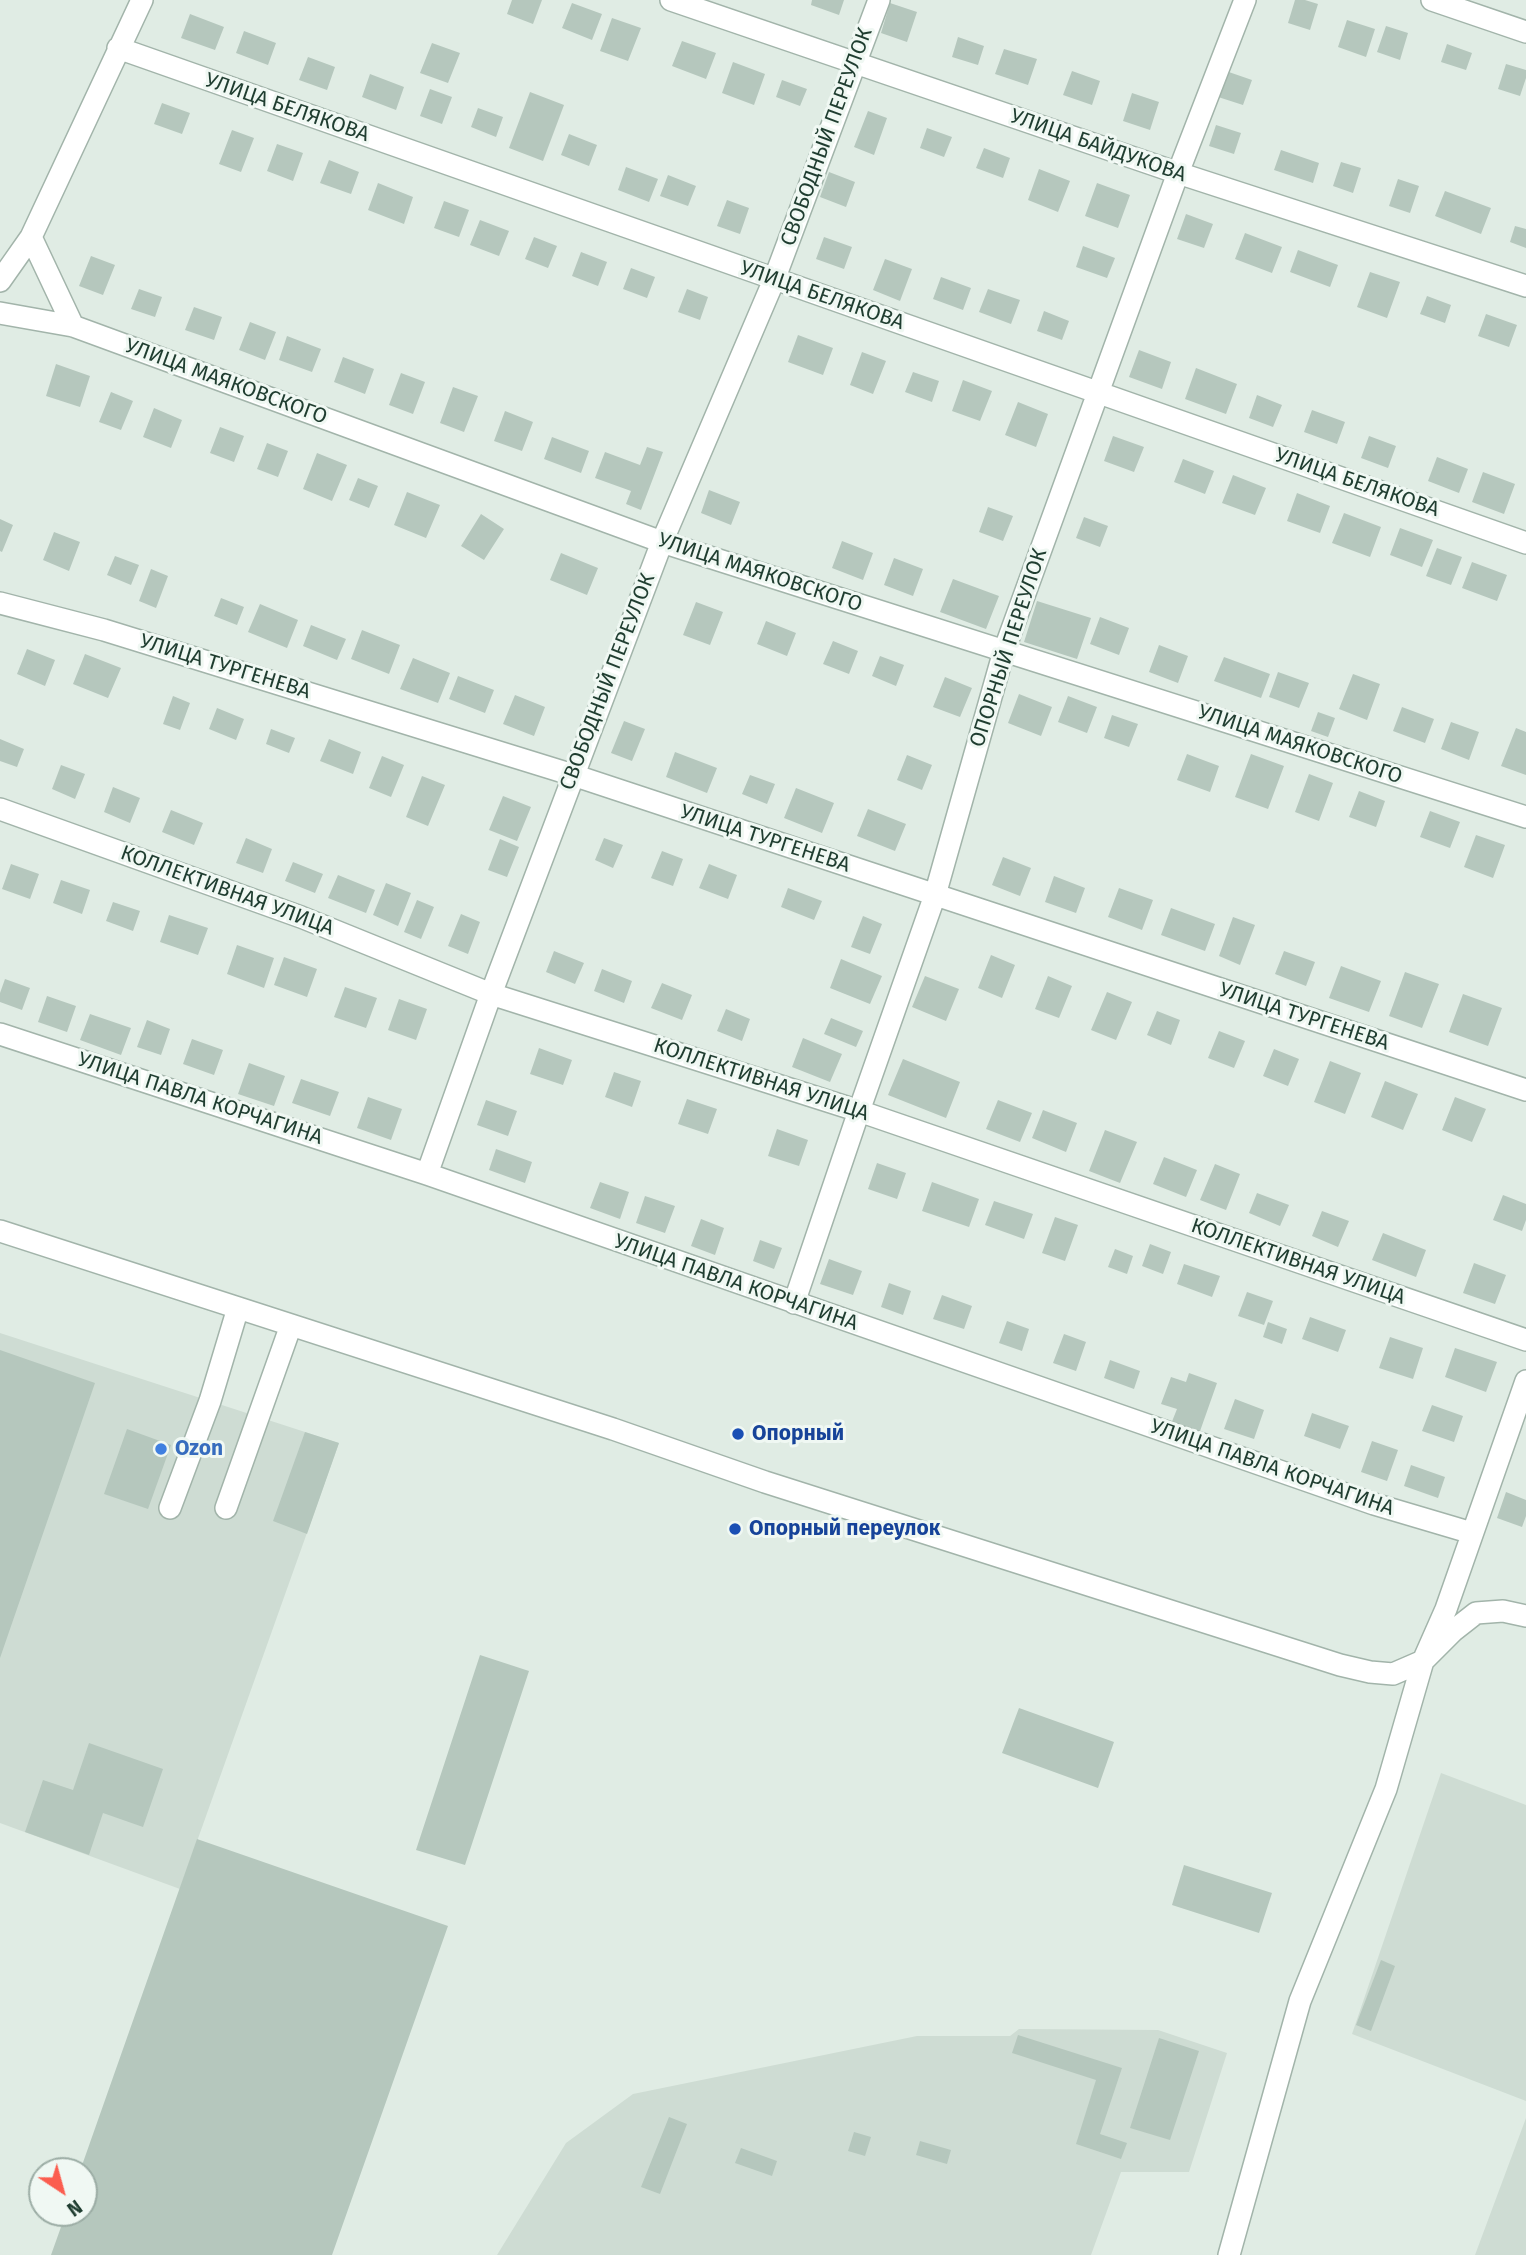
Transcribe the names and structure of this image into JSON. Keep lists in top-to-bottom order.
{
  "streets": {
    "street": [
      "УЛИЦА БЕЛЯКОВА",
      "СВОБОДНЫЙ ПЕРЕУЛОК",
      "УЛИЦА БАЙДУКОВА",
      "УЛИЦА МАЯКОВСКОГО",
      "ОПОРНЫЙ ПЕРЕУЛОК",
      "УЛИЦА ТУРГЕНЕВА",
      "КОЛЛЕКТИВНАЯ УЛИЦА",
      "УЛИЦА ПАВЛА КОРЧАГИНА"
    ]
  },
  "crossings": [
    ["УЛИЦА БЕЛЯКОВА", "СВОБОДНЫЙ ПЕРЕУЛОК"],
    ["УЛИЦА БЕЛЯКОВА", "ОПОРНЫЙ ПЕРЕУЛОК"],
    ["СВОБОДНЫЙ ПЕРЕУЛОК", "УЛИЦА БАЙДУКОВА"],
    ["СВОБОДНЫЙ ПЕРЕУЛОК", "УЛИЦА МАЯКОВСКОГО"],
    ["СВОБОДНЫЙ ПЕРЕУЛОК", "УЛИЦА ТУРГЕНЕВА"],
    ["СВОБОДНЫЙ ПЕРЕУЛОК", "КОЛЛЕКТИВНАЯ УЛИЦА"],
    ["СВОБОДНЫЙ ПЕРЕУЛОК", "УЛИЦА ПАВЛА КОРЧАГИНА"],
    ["УЛИЦА БАЙДУКОВА", "ОПОРНЫЙ ПЕРЕУЛОК"],
    ["УЛИЦА МАЯКОВСКОГО", "ОПОРНЫЙ ПЕРЕУЛОК"],
    ["ОПОРНЫЙ ПЕРЕУЛОК", "УЛИЦА ТУРГЕНЕВА"],
    ["ОПОРНЫЙ ПЕРЕУЛОК", "КОЛЛЕКТИВНАЯ УЛИЦА"],
    ["ОПОРНЫЙ ПЕРЕУЛОК", "УЛИЦА ПАВЛА КОРЧАГИНА"]
  ],
  "places": ["Опорный", "Ozon", "Опорный переулок"],
  "north": "bottom right"
}
